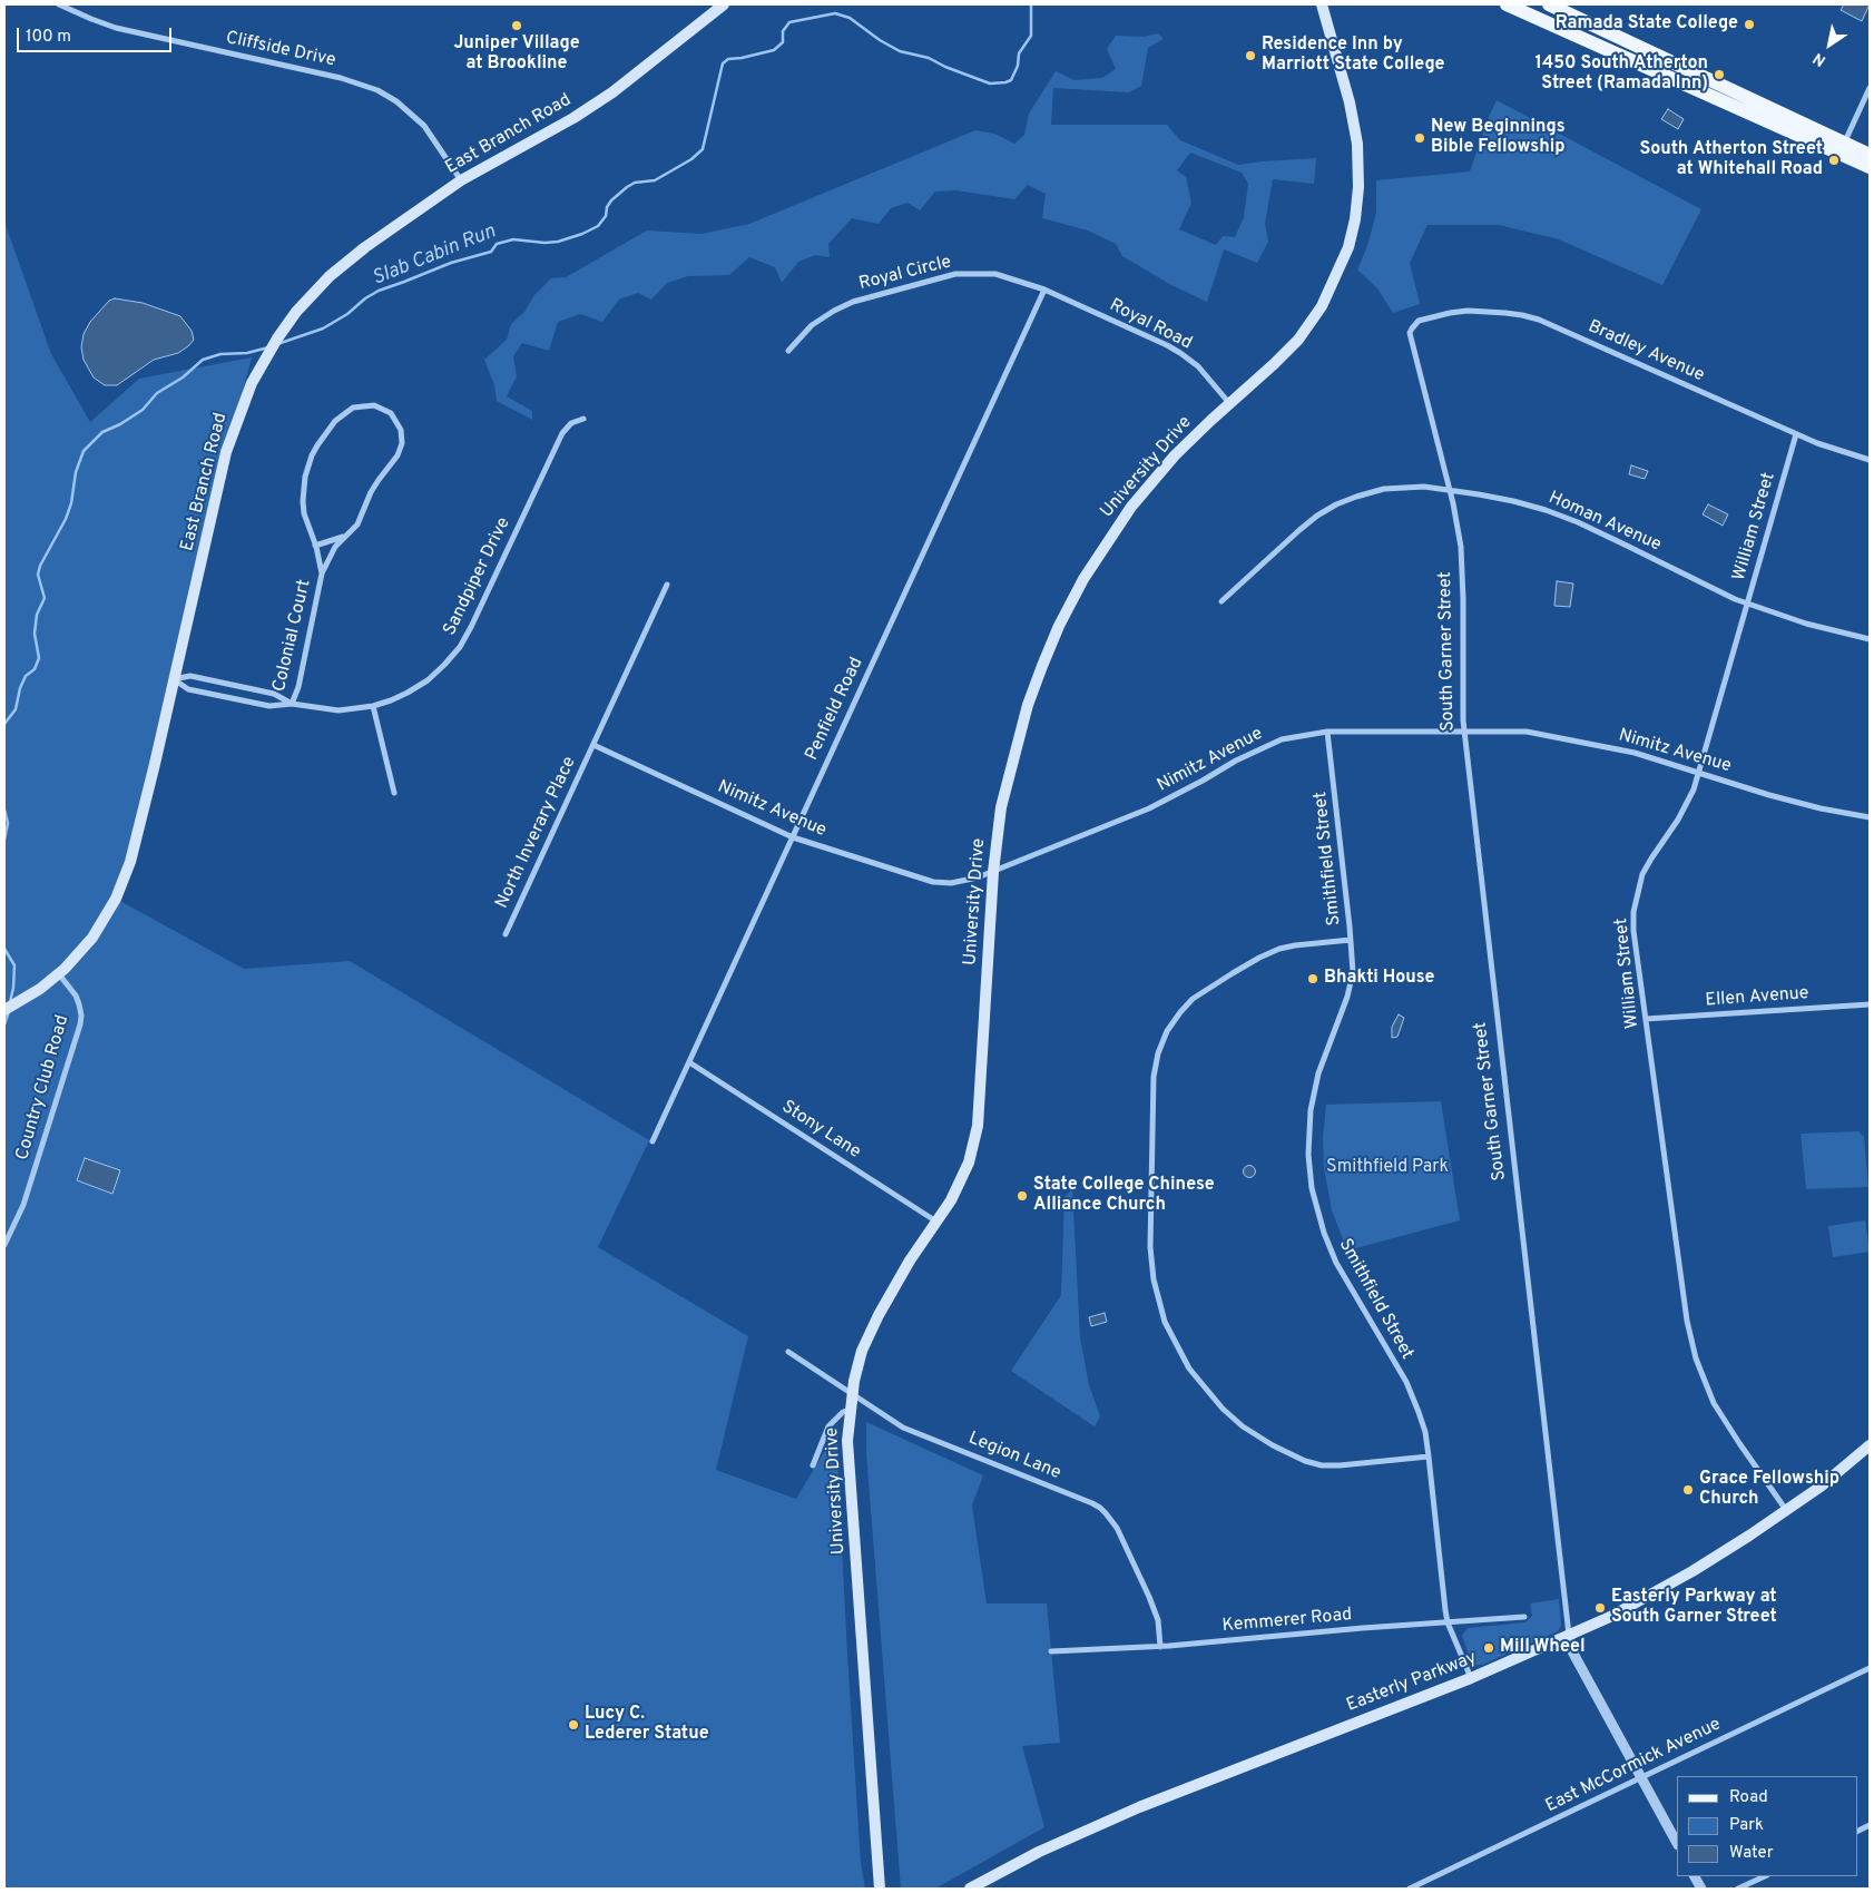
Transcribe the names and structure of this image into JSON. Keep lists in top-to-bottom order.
{
  "streets": {
    "main road": ["East Branch Road", "University Drive", "Easterly Parkway"],
    "street": [
      "Cliffside Drive",
      "Royal Circle",
      "Royal Road",
      "Bradley Avenue",
      "Homan Avenue",
      "William Street",
      "Sandpiper Drive",
      "Colonial Court",
      "South Garner Street",
      "Penfield Road",
      "Nimitz Avenue",
      "North Inverary Place",
      "Smithfield Street",
      "Ellen Avenue",
      "Country Club Road",
      "Stony Lane",
      "Legion Lane",
      "Kemmerer Road",
      "East McCormick Avenue"
    ]
  },
  "crossings": [
    ["Cliffside Drive", "East Branch Road"],
    ["East Branch Road", "Sandpiper Drive"],
    ["East Branch Road", "Country Club Road"],
    ["Royal Circle", "Royal Road"],
    ["Royal Circle", "Penfield Road"],
    ["Royal Road", "University Drive"],
    ["Royal Road", "Penfield Road"],
    ["Bradley Avenue", "William Street"],
    ["Bradley Avenue", "South Garner Street"],
    ["University Drive", "Nimitz Avenue"],
    ["University Drive", "Stony Lane"],
    ["University Drive", "Legion Lane"],
    ["Homan Avenue", "William Street"],
    ["Homan Avenue", "South Garner Street"],
    ["William Street", "Nimitz Avenue"],
    ["William Street", "Ellen Avenue"],
    ["William Street", "Easterly Parkway"],
    ["Sandpiper Drive", "Colonial Court"],
    ["South Garner Street", "Nimitz Avenue"],
    ["South Garner Street", "Easterly Parkway"],
    ["South Garner Street", "East McCormick Avenue"],
    ["Penfield Road", "Nimitz Avenue"],
    ["Penfield Road", "Stony Lane"],
    ["Nimitz Avenue", "North Inverary Place"],
    ["Nimitz Avenue", "Smithfield Street"],
    ["Smithfield Street", "Kemmerer Road"],
    ["Smithfield Street", "Easterly Parkway"],
    ["Legion Lane", "Kemmerer Road"]
  ],
  "water": ["Slab Cabin Run"],
  "parks": ["Smithfield Park"],
  "places": [
    "Ramada State College",
    "Juniper Village at Brookline",
    "Residence Inn by Marriott State College",
    "1450 South Atherton Street (Ramada Inn)",
    "New Beginnings Bible Fellowship",
    "South Atherton Street at Whitehall Road",
    "Bhakti House",
    "State College Chinese Alliance Church",
    "Grace Fellowship Church",
    "Easterly Parkway at South Garner Street",
    "Mill Wheel",
    "Lucy C. Lederer Statue"
  ],
  "legend": ["Road", "Park", "Water"],
  "scale_bar": "100 m",
  "north": "bottom left"
}
